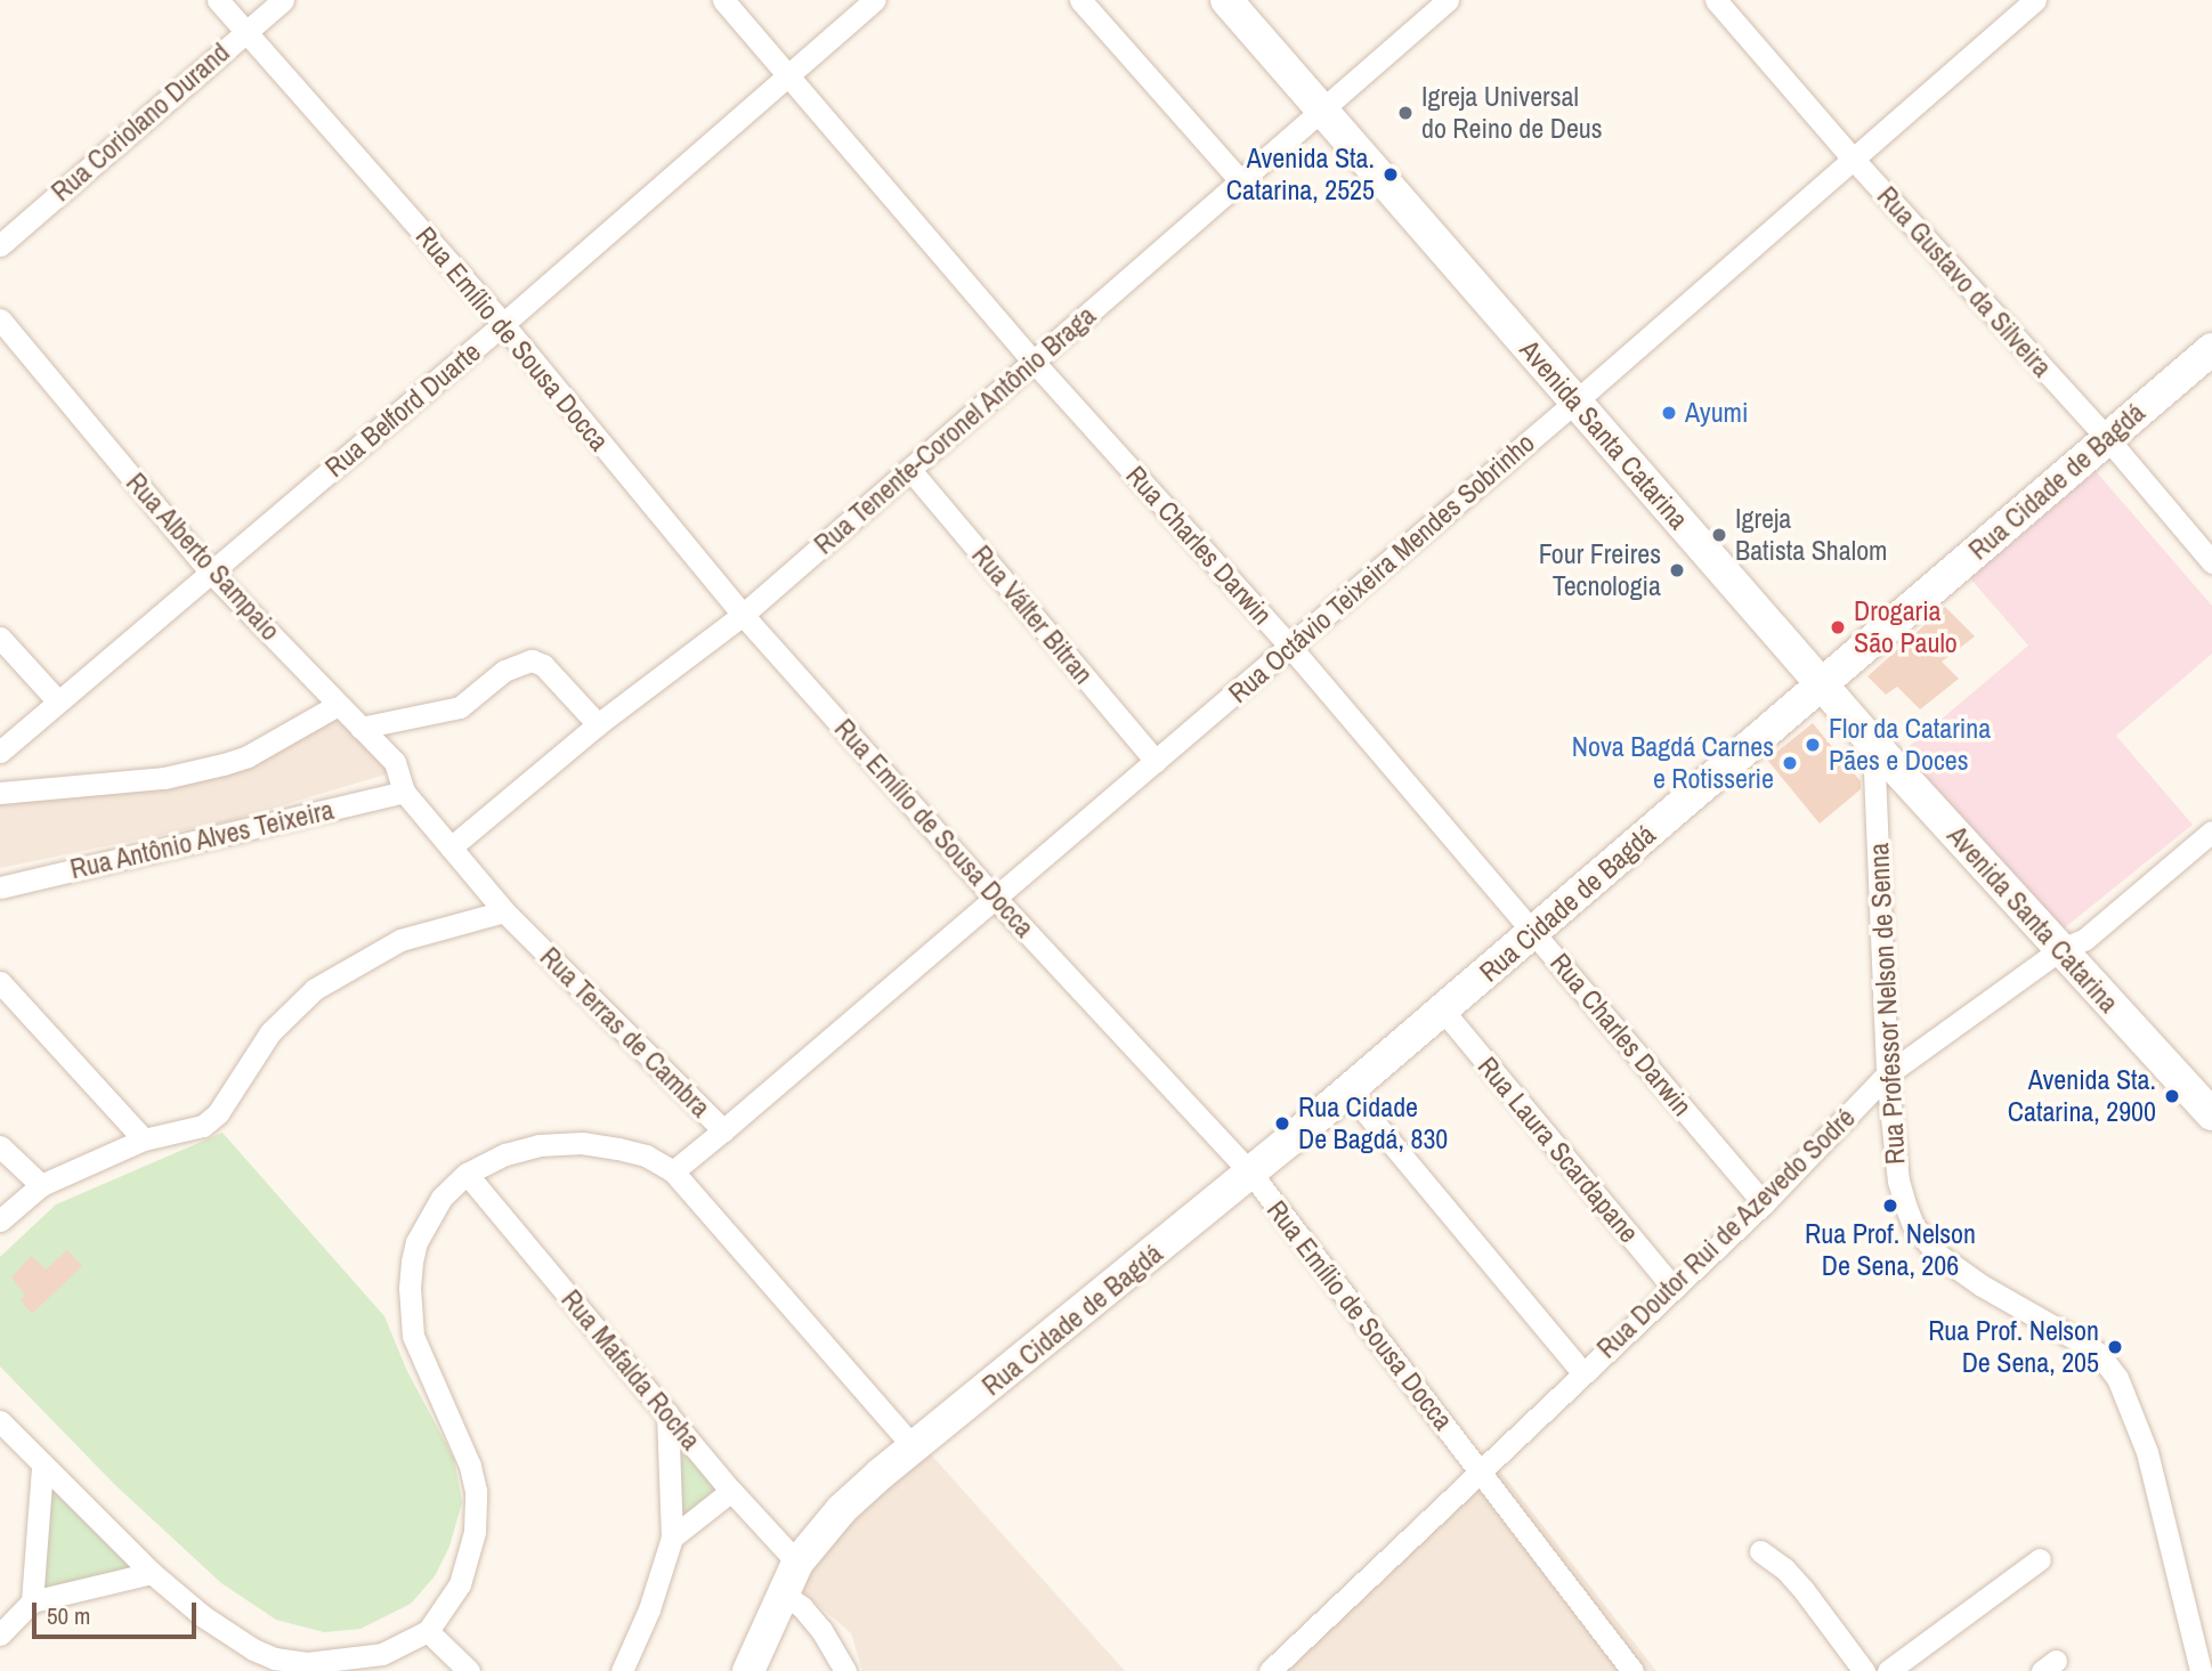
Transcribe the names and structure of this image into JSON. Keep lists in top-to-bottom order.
{
  "streets": {
    "main road": ["Avenida Santa Catarina", "Rua Cidade de Bagdá"],
    "street": [
      "Rua Coriolano Durand",
      "Rua Gustavo da Silveira",
      "Rua Emílio de Sousa Docca",
      "Rua Belford Duarte",
      "Rua Tenente-Coronel Antônio Braga",
      "Rua Charles Darwin",
      "Rua Alberto Sampaio",
      "Rua Octávio Teixeira Mendes Sobrinho",
      "Rua Válter Bitran",
      "Rua Antônio Alves Teixeira",
      "Rua Professor Nelson de Senna",
      "Rua Terras de Cambra",
      "Rua Laura Scardapane",
      "Rua Doutor Rui de Azevedo Sodré",
      "Rua Mafalda Rocha"
    ]
  },
  "crossings": [
    ["Rua Coriolano Durand", "Rua Emílio de Sousa Docca"],
    ["Rua Gustavo da Silveira", "Rua Cidade de Bagdá"],
    ["Rua Gustavo da Silveira", "Rua Octávio Teixeira Mendes Sobrinho"],
    ["Rua Emílio de Sousa Docca", "Rua Belford Duarte"],
    ["Rua Emílio de Sousa Docca", "Rua Tenente-Coronel Antônio Braga"],
    ["Rua Emílio de Sousa Docca", "Rua Cidade de Bagdá"],
    ["Rua Emílio de Sousa Docca", "Rua Octávio Teixeira Mendes Sobrinho"],
    ["Rua Emílio de Sousa Docca", "Rua Doutor Rui de Azevedo Sodré"],
    ["Rua Belford Duarte", "Rua Charles Darwin"],
    ["Rua Belford Duarte", "Rua Alberto Sampaio"],
    ["Rua Tenente-Coronel Antônio Braga", "Avenida Santa Catarina"],
    ["Rua Tenente-Coronel Antônio Braga", "Rua Charles Darwin"],
    ["Rua Tenente-Coronel Antônio Braga", "Rua Válter Bitran"],
    ["Rua Tenente-Coronel Antônio Braga", "Rua Terras de Cambra"],
    ["Avenida Santa Catarina", "Rua Cidade de Bagdá"],
    ["Avenida Santa Catarina", "Rua Octávio Teixeira Mendes Sobrinho"],
    ["Avenida Santa Catarina", "Rua Professor Nelson de Senna"],
    ["Avenida Santa Catarina", "Rua Doutor Rui de Azevedo Sodré"],
    ["Rua Cidade de Bagdá", "Rua Charles Darwin"],
    ["Rua Cidade de Bagdá", "Rua Laura Scardapane"],
    ["Rua Cidade de Bagdá", "Rua Mafalda Rocha"],
    ["Rua Charles Darwin", "Rua Octávio Teixeira Mendes Sobrinho"],
    ["Rua Charles Darwin", "Rua Doutor Rui de Azevedo Sodré"],
    ["Rua Alberto Sampaio", "Rua Antônio Alves Teixeira"],
    ["Rua Alberto Sampaio", "Rua Terras de Cambra"],
    ["Rua Octávio Teixeira Mendes Sobrinho", "Rua Válter Bitran"],
    ["Rua Octávio Teixeira Mendes Sobrinho", "Rua Terras de Cambra"],
    ["Rua Antônio Alves Teixeira", "Rua Terras de Cambra"],
    ["Rua Professor Nelson de Senna", "Rua Doutor Rui de Azevedo Sodré"],
    ["Rua Laura Scardapane", "Rua Doutor Rui de Azevedo Sodré"]
  ],
  "places": [
    "Igreja Universal do Reino de Deus",
    "Avenida Sta. Catarina, 2525",
    "Ayumi",
    "Igreja Batista Shalom",
    "Four Freires Tecnologia",
    "Drogaria São Paulo",
    "Flor da Catarina Pães e Doces",
    "Nova Bagdá Carnes e Rotisserie",
    "Avenida Sta. Catarina, 2900",
    "Rua Cidade De Bagdá, 830",
    "Rua Prof. Nelson De Sena, 206",
    "Rua Prof. Nelson De Sena, 205"
  ],
  "scale_bar": "50 m"
}
